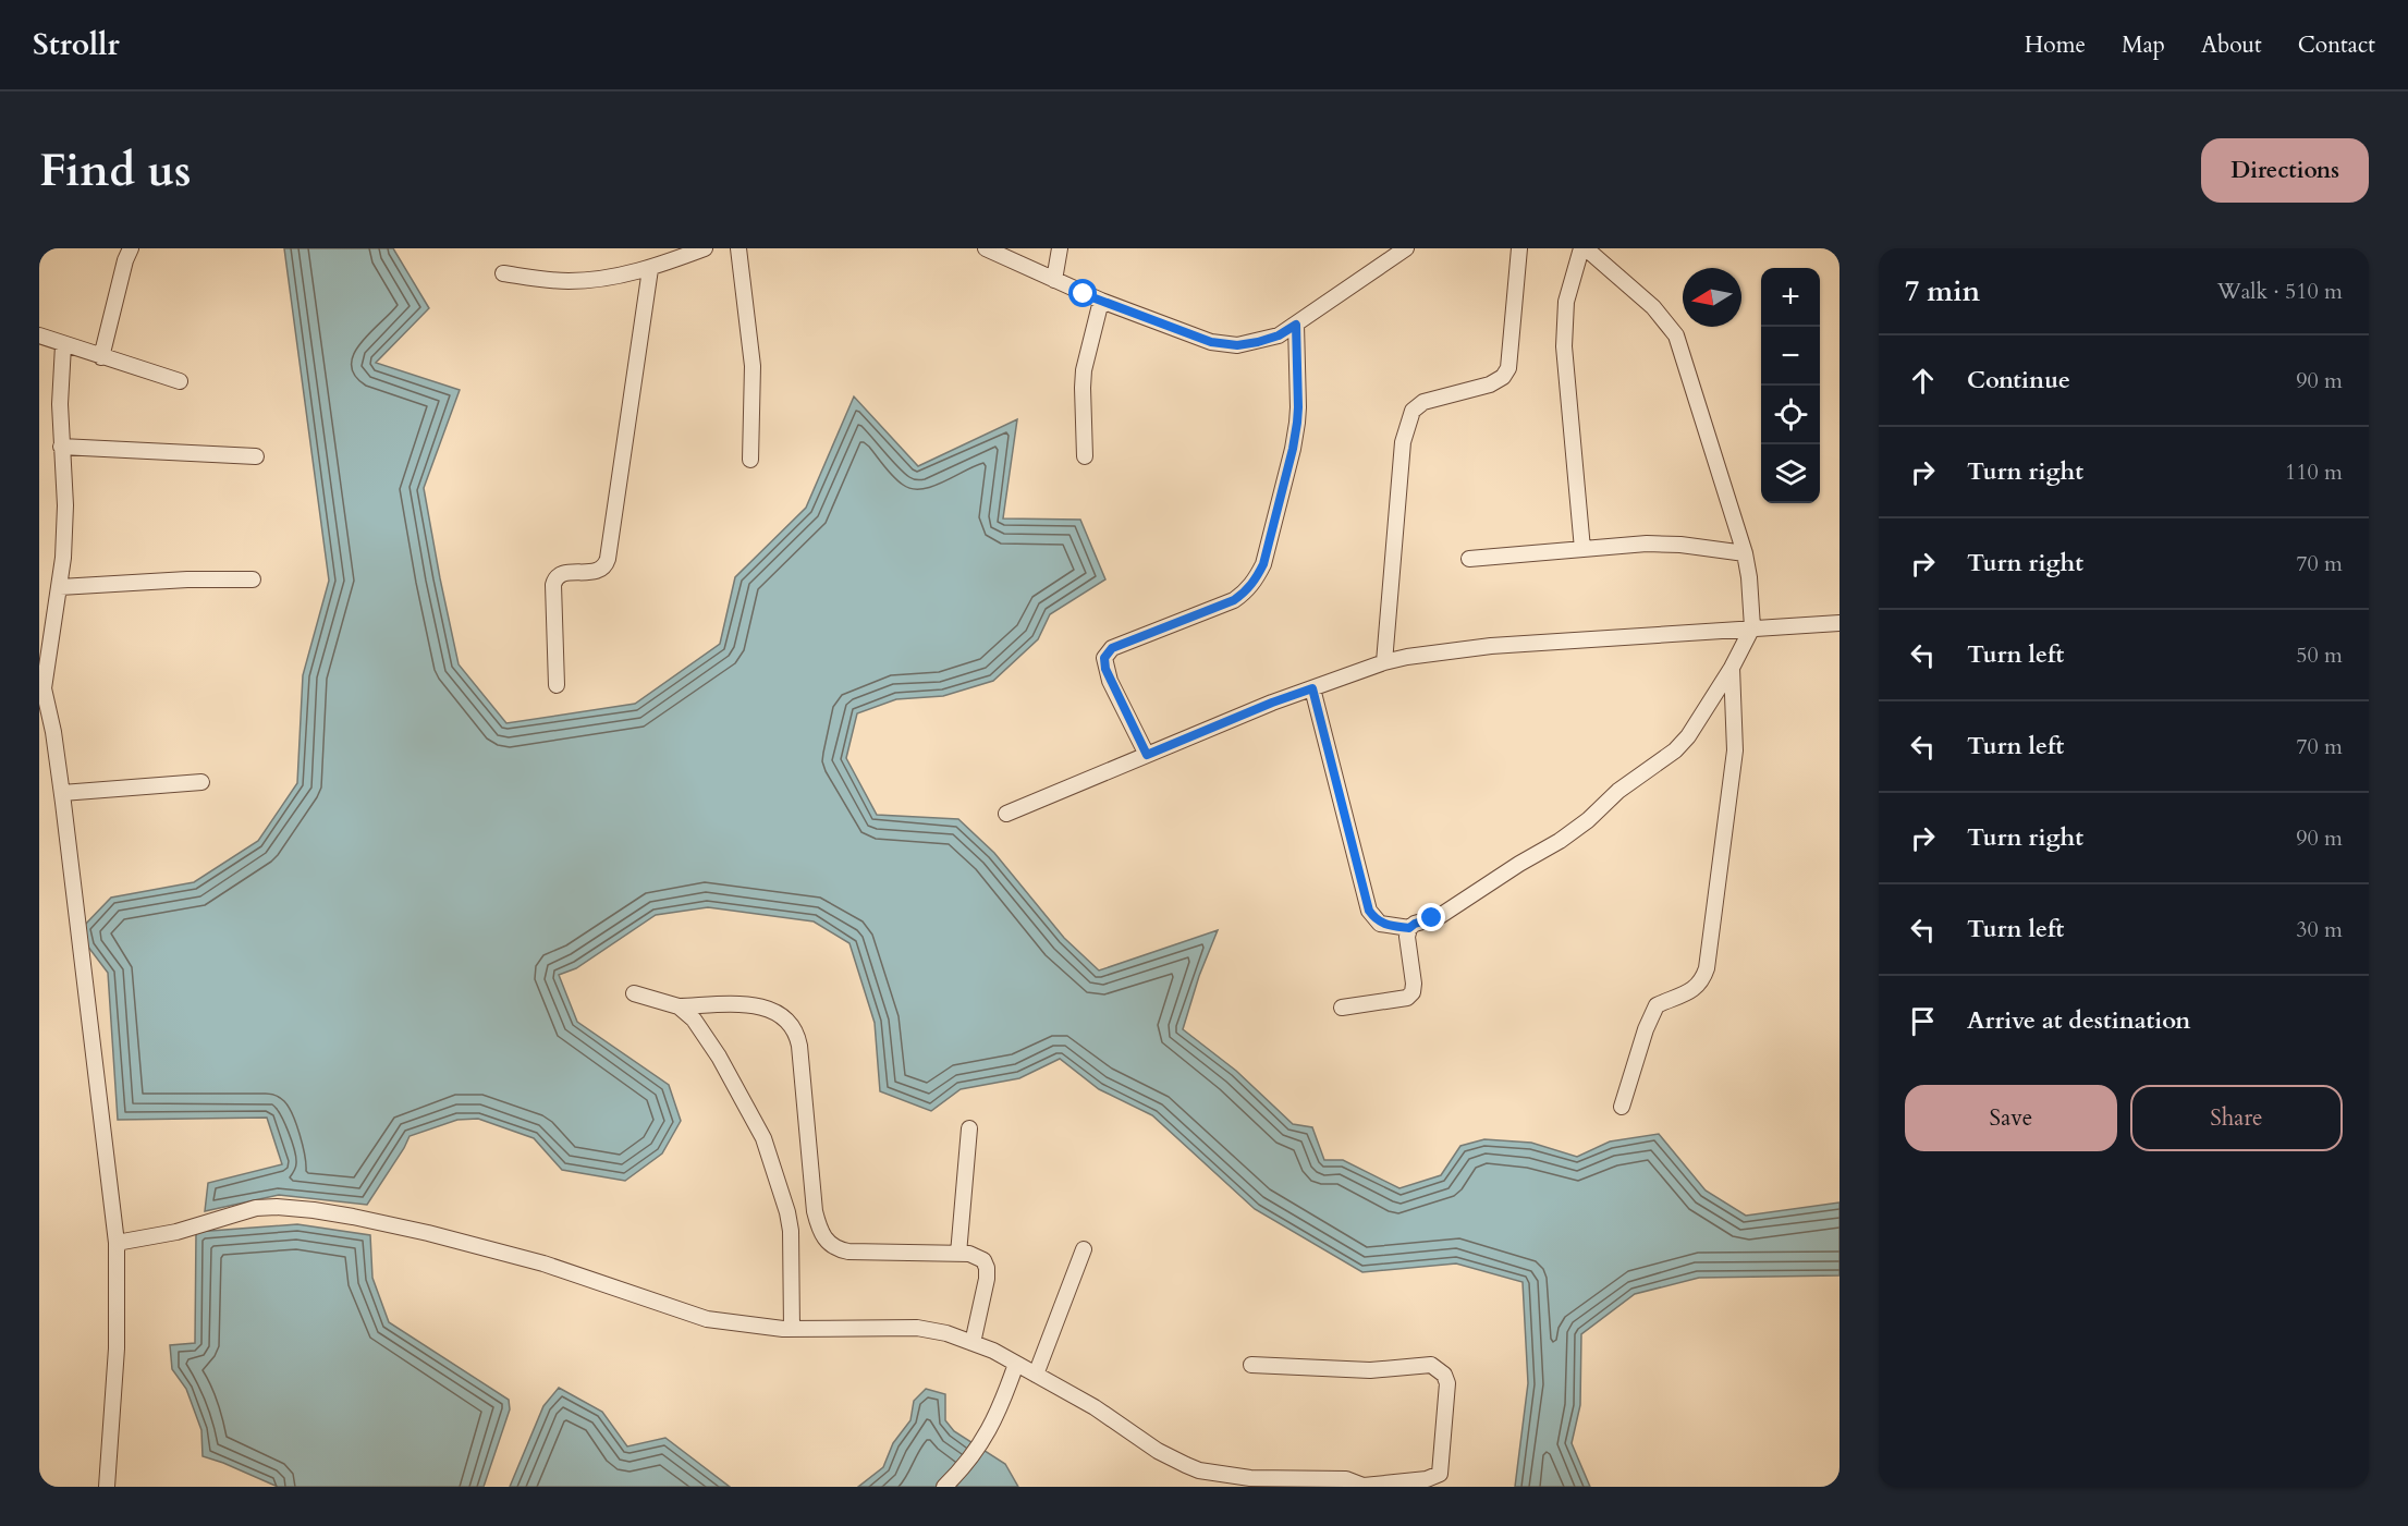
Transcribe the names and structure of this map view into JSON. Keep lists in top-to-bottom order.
{
  "north": "left",
  "page": {
    "header": "Strollr",
    "nav": [
      "Home",
      "Map",
      "About",
      "Contact"
    ],
    "buttons": [
      "Directions",
      ["Save", "Share"]
    ],
    "title": "Find us",
    "heading": ["7 min", "Walk · 510 m"],
    "map_buttons": ["+", "−"],
    "list": [
      ["Continue", "90 m"],
      ["Turn right", "110 m"],
      ["Turn right", "70 m"],
      ["Turn left", "50 m"],
      ["Turn left", "70 m"],
      ["Turn right", "90 m"],
      ["Turn left", "30 m"],
      "Arrive at destination"
    ]
  }
}
